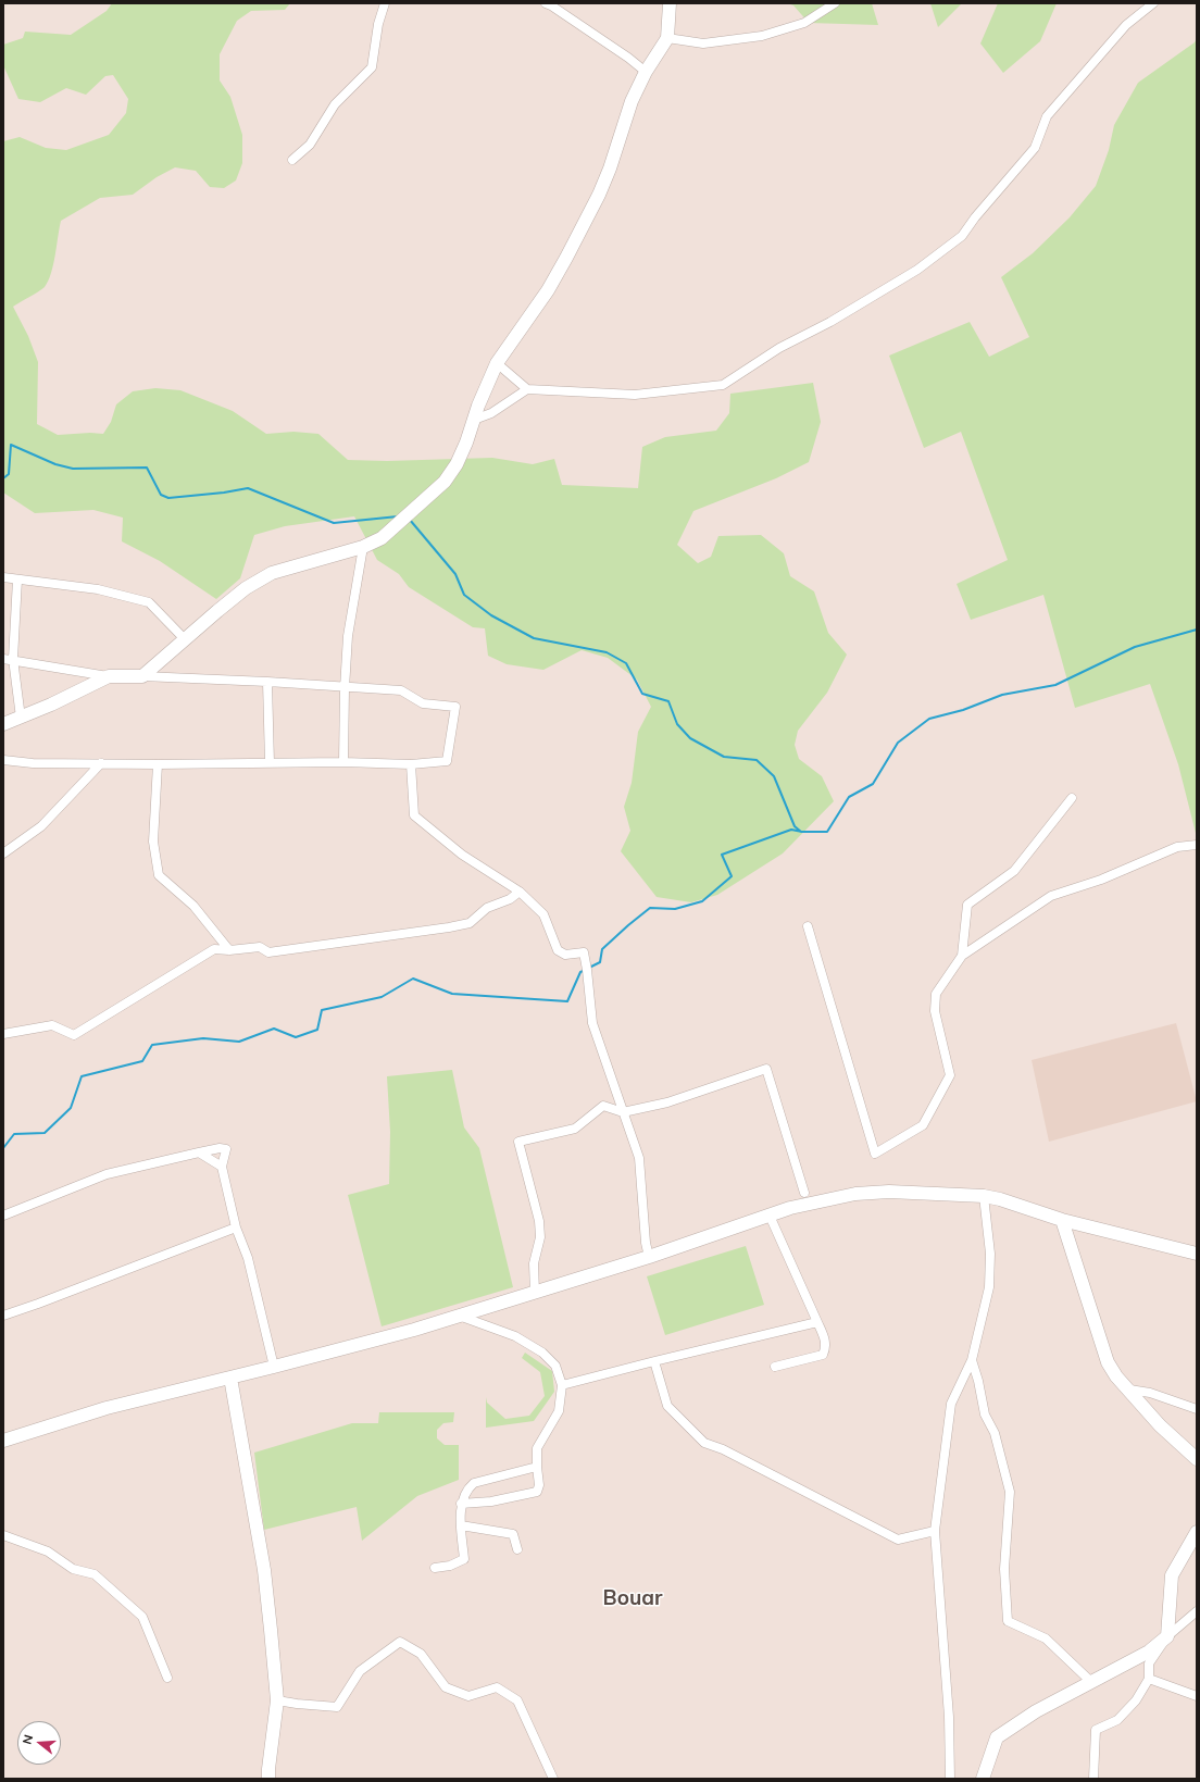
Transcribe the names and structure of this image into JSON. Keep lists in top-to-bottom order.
{
  "districts": ["Bouar"],
  "north": "left"
}
